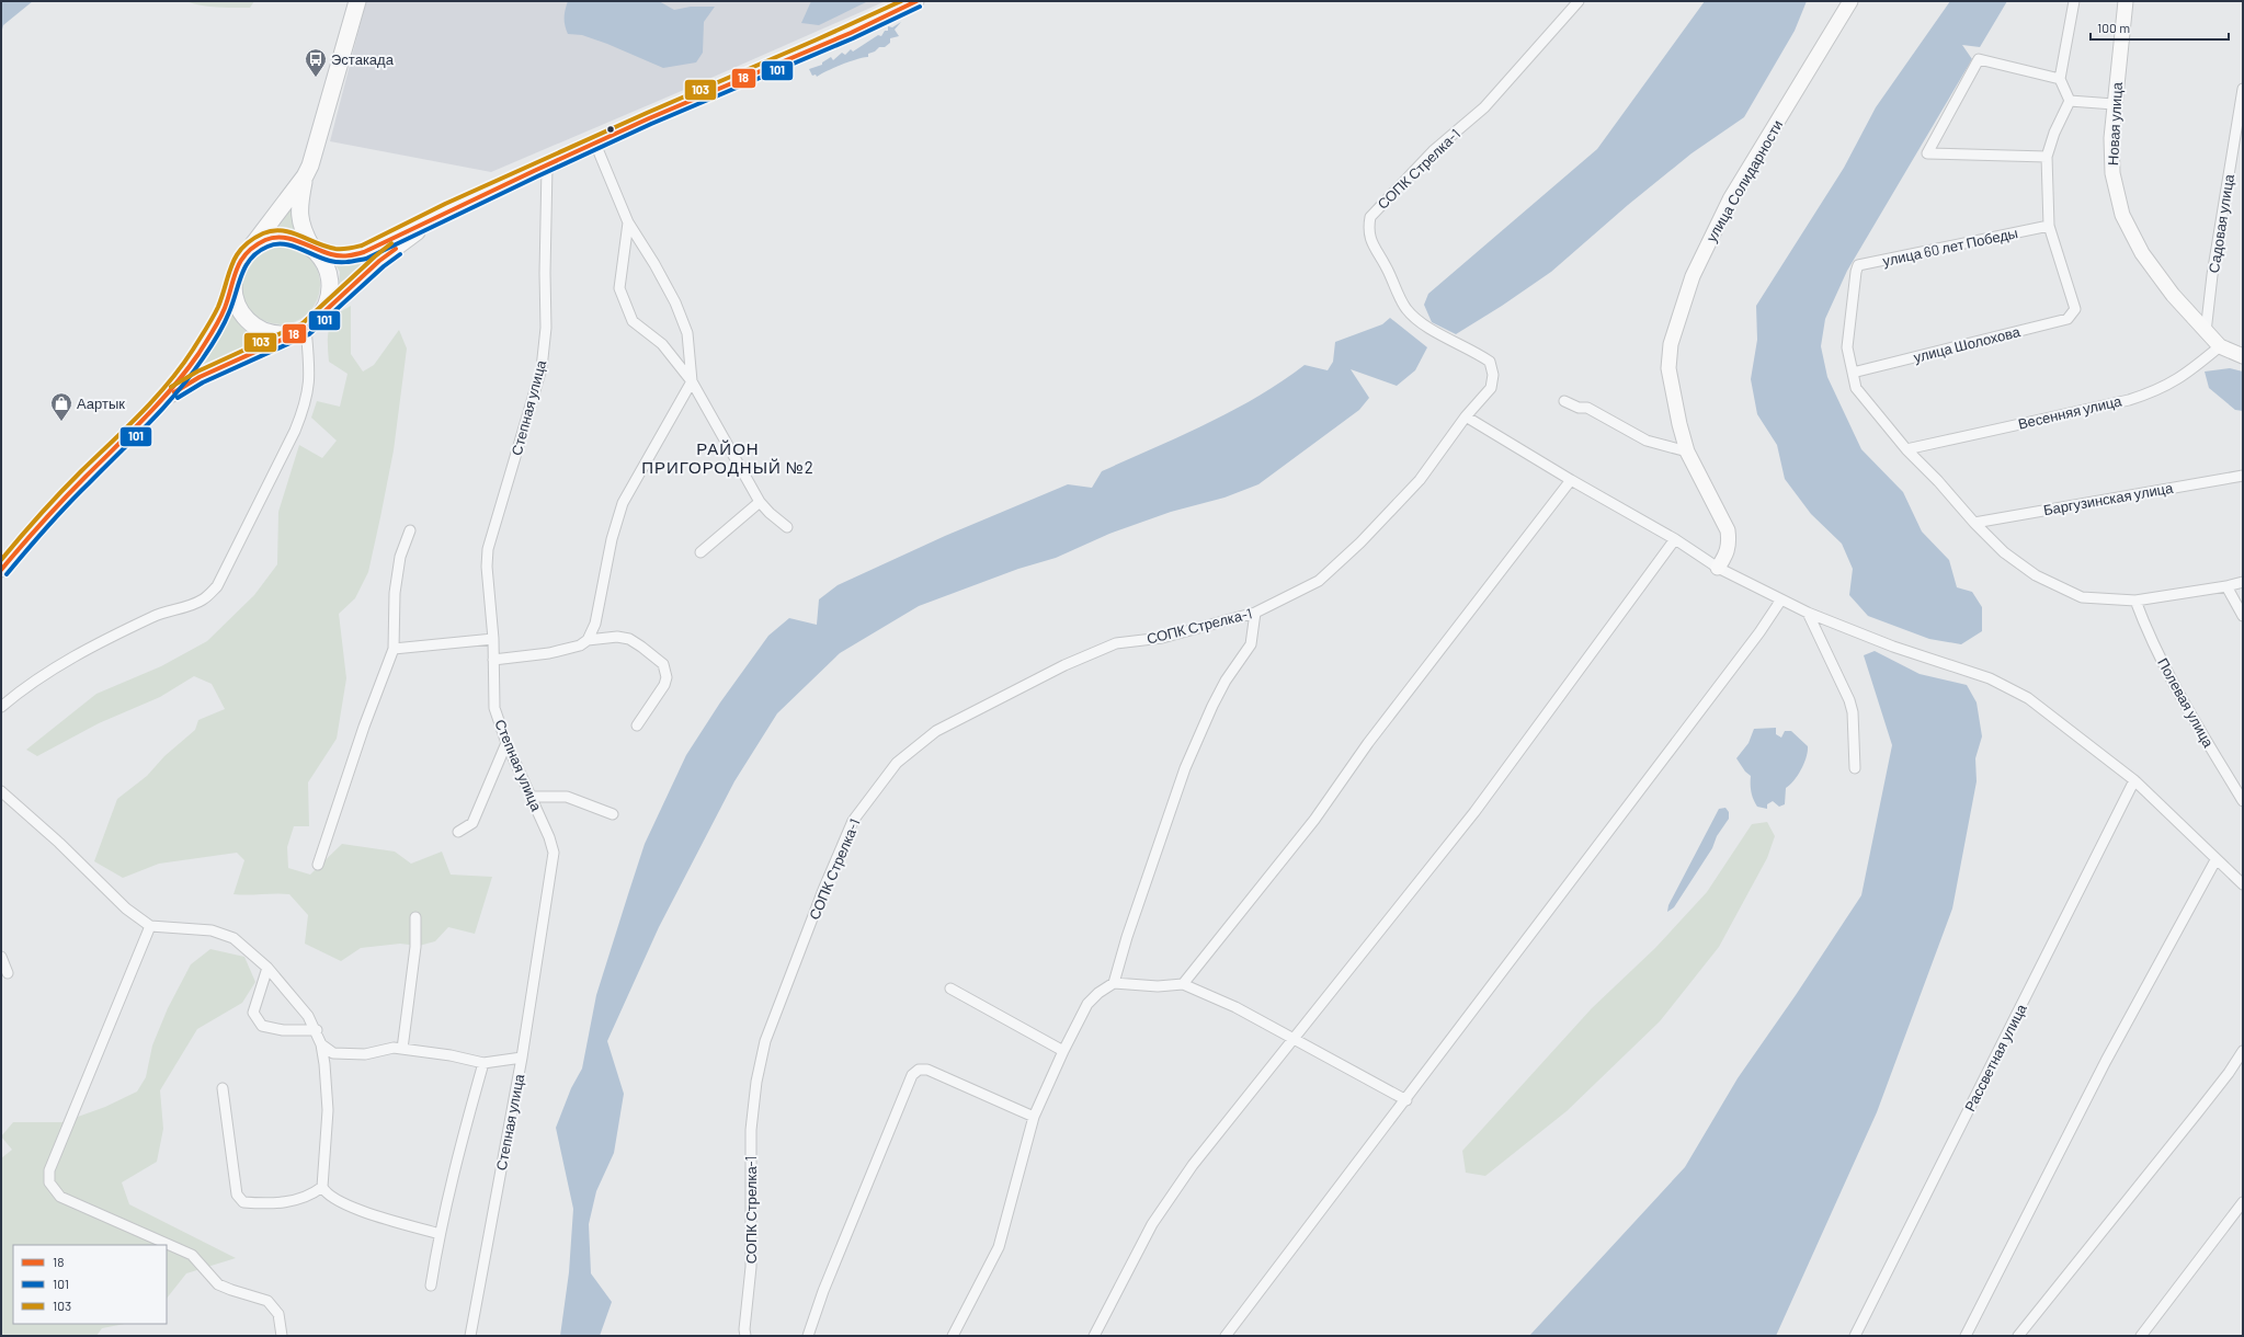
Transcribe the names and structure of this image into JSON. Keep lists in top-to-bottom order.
{
  "streets": {
    "main road": ["Новая улица", "улица Солидарности"],
    "street": [
      "СОПК Стрелка-1",
      "Садовая улица",
      "улица 60 лет Победы",
      "улица Шолохова",
      "Степная улица",
      "Весенняя улица",
      "Баргузинская улица",
      "Полевая улица",
      "Рассветная улица"
    ]
  },
  "crossings": [
    ["Новая улица", "Садовая улица"],
    ["Новая улица", "Весенняя улица"],
    ["улица 60 лет Победы", "улица Шолохова"]
  ],
  "districts": ["РАЙОН ПРИГОРОДНЫЙ №2"],
  "places": {
    "bus stop": ["Эстакада"],
    "shop": ["Аартык"]
  },
  "lines": ["transit line 18", "transit line 103", "transit line 101"],
  "legend": ["18", "101", "103"],
  "scale_bar": "100 m"
}
